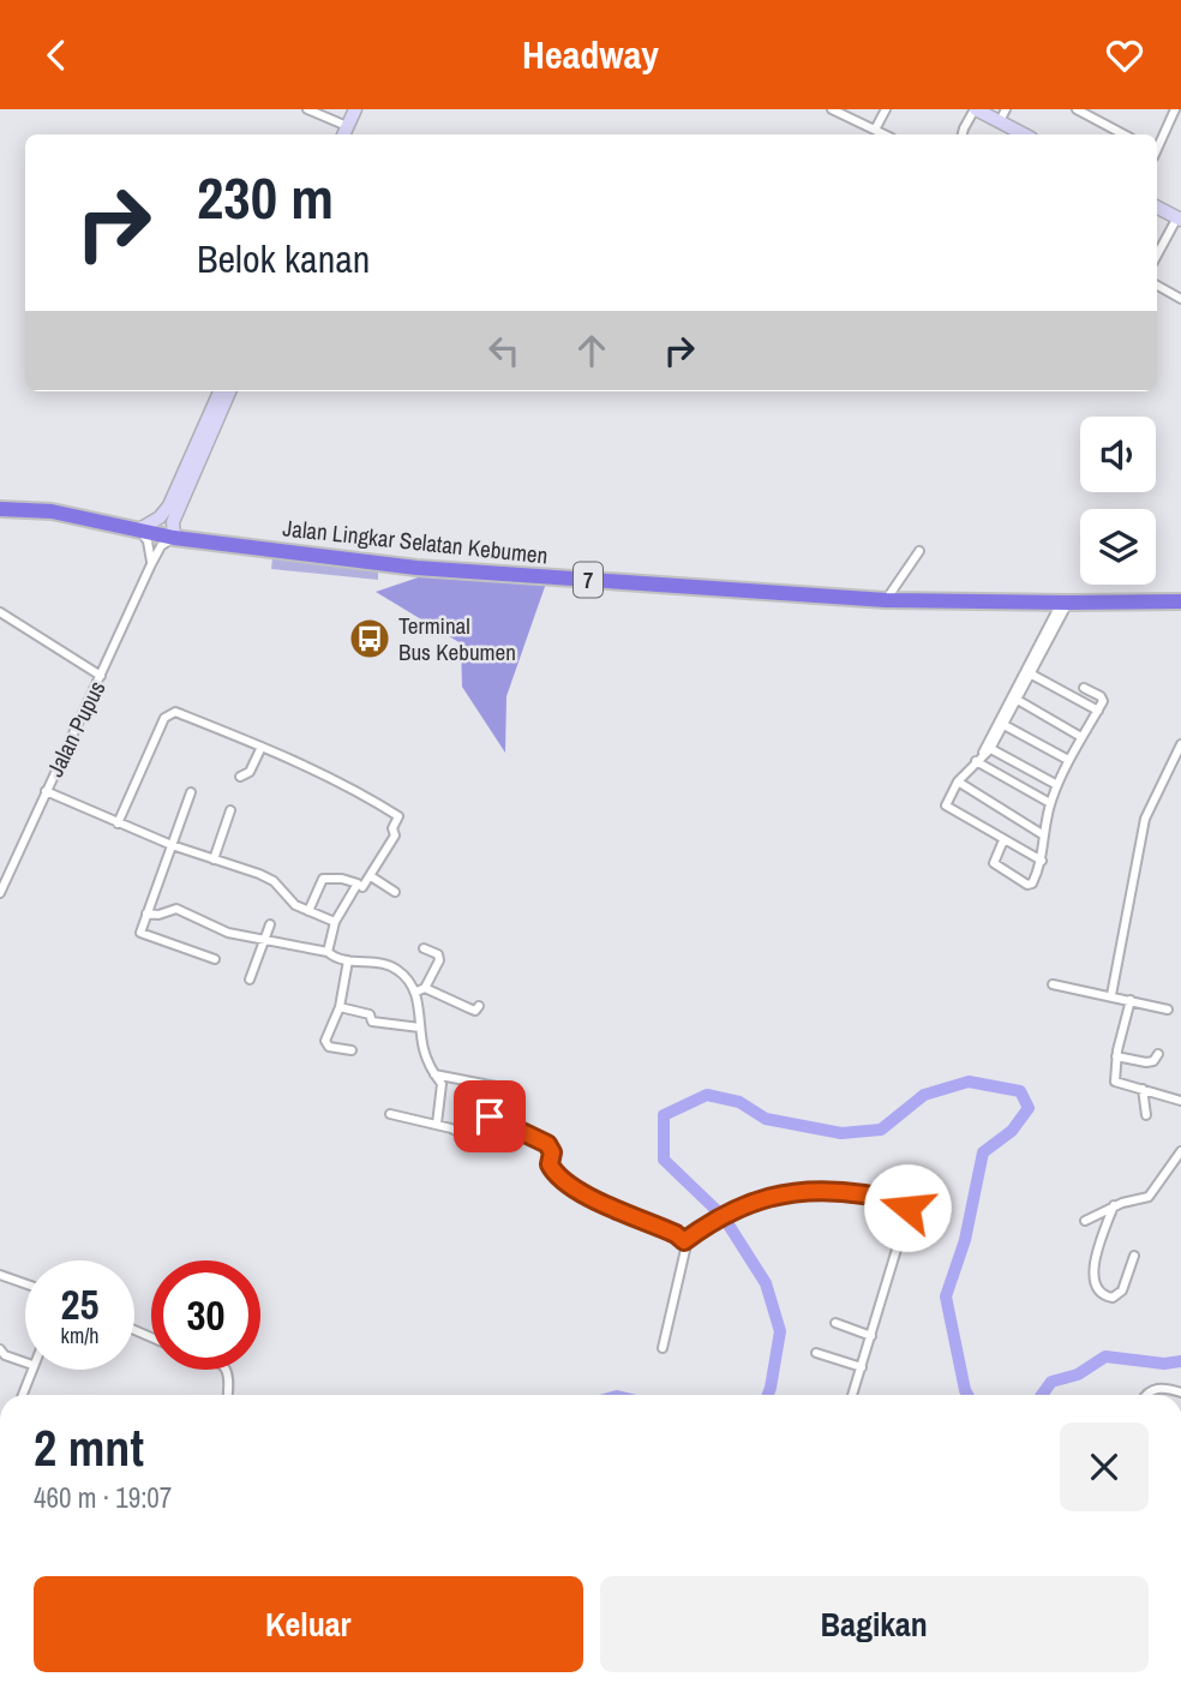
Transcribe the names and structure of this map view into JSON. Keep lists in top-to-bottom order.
{
  "streets": {
    "highway": ["Jalan Lingkar Selatan Kebumen", "7"],
    "street": ["Jalan Pupus"]
  },
  "crossings": [
    ["Jalan Lingkar Selatan Kebumen", "Jalan Pupus"]
  ],
  "places": {
    "bus stop": ["Terminal Bus Kebumen"]
  },
  "page": {
    "header": "Headway",
    "turn": ["230 m", "Belok kanan"],
    "speed": "25 km/h",
    "limit": "30",
    "heading": ["2 mnt", "460 m · 19:07"],
    "buttons": ["Keluar", "Bagikan"]
  }
}
